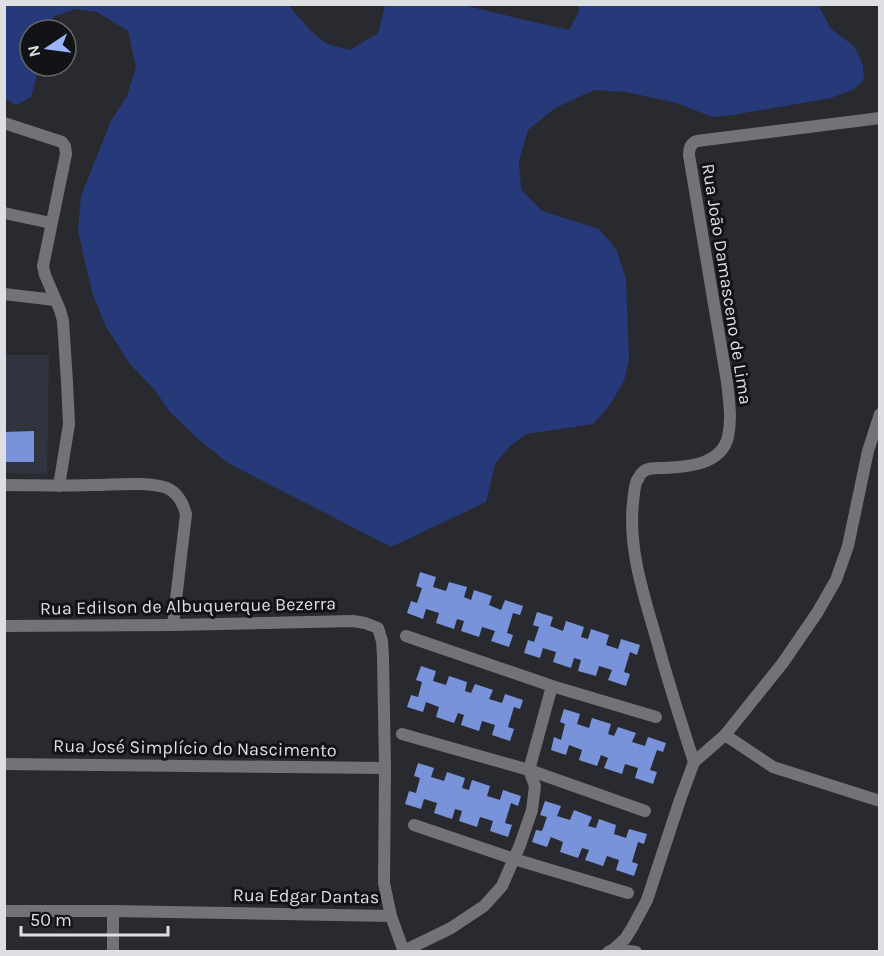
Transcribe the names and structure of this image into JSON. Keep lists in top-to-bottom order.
{
  "streets": {
    "street": [
      "Rua João Damasceno de Lima",
      "Rua Edilson de Albuquerque Bezerra",
      "Rua José Simplício do Nascimento",
      "Rua Edgar Dantas"
    ]
  },
  "crossings": [
    ["Rua Edilson de Albuquerque Bezerra", "Rua José Simplício do Nascimento"]
  ],
  "scale_bar": "50 m",
  "north": "left"
}
